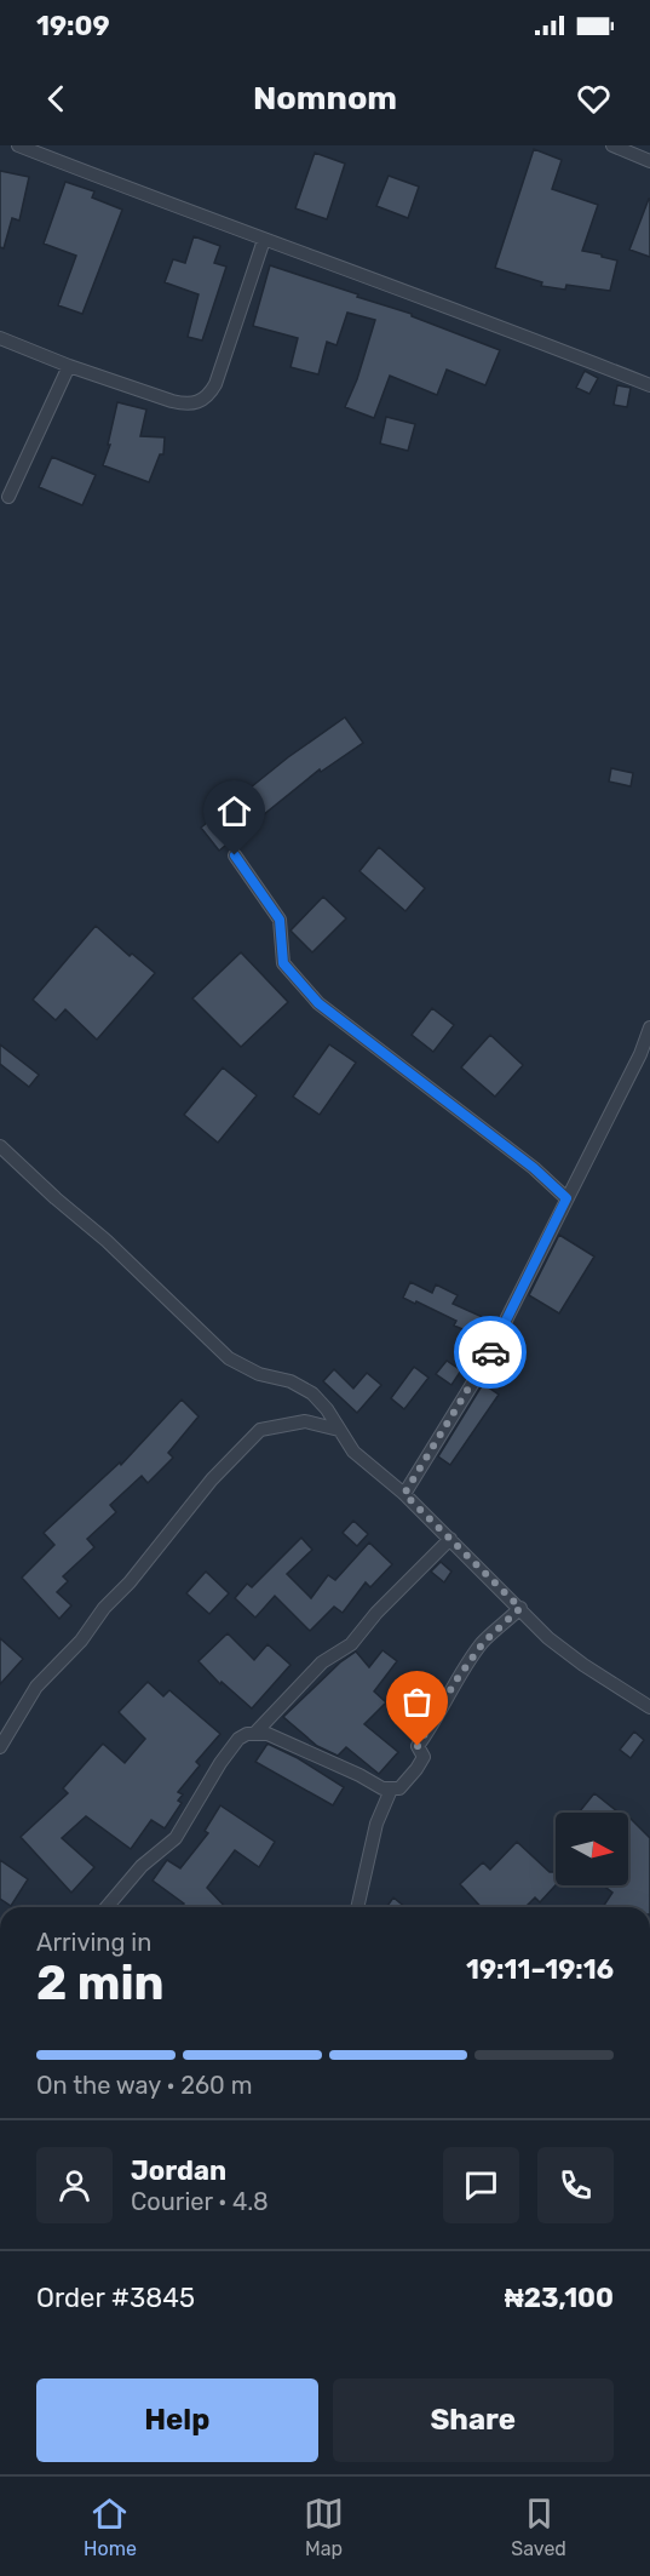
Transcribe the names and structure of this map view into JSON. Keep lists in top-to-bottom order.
{
  "north": "right",
  "page": {
    "status": "19:09",
    "header": "Nomnom",
    "heading": ["2 min", "Arriving in", "19:11–19:16"],
    "panel": [
      "Jordan",
      "Courier · 4.8",
      "Order #3845",
      "₦23,100"
    ],
    "bar": "On the way · 260 m",
    "buttons": ["Help", "Share"],
    "tabs": ["Home", "Map", "Saved"]
  }
}
